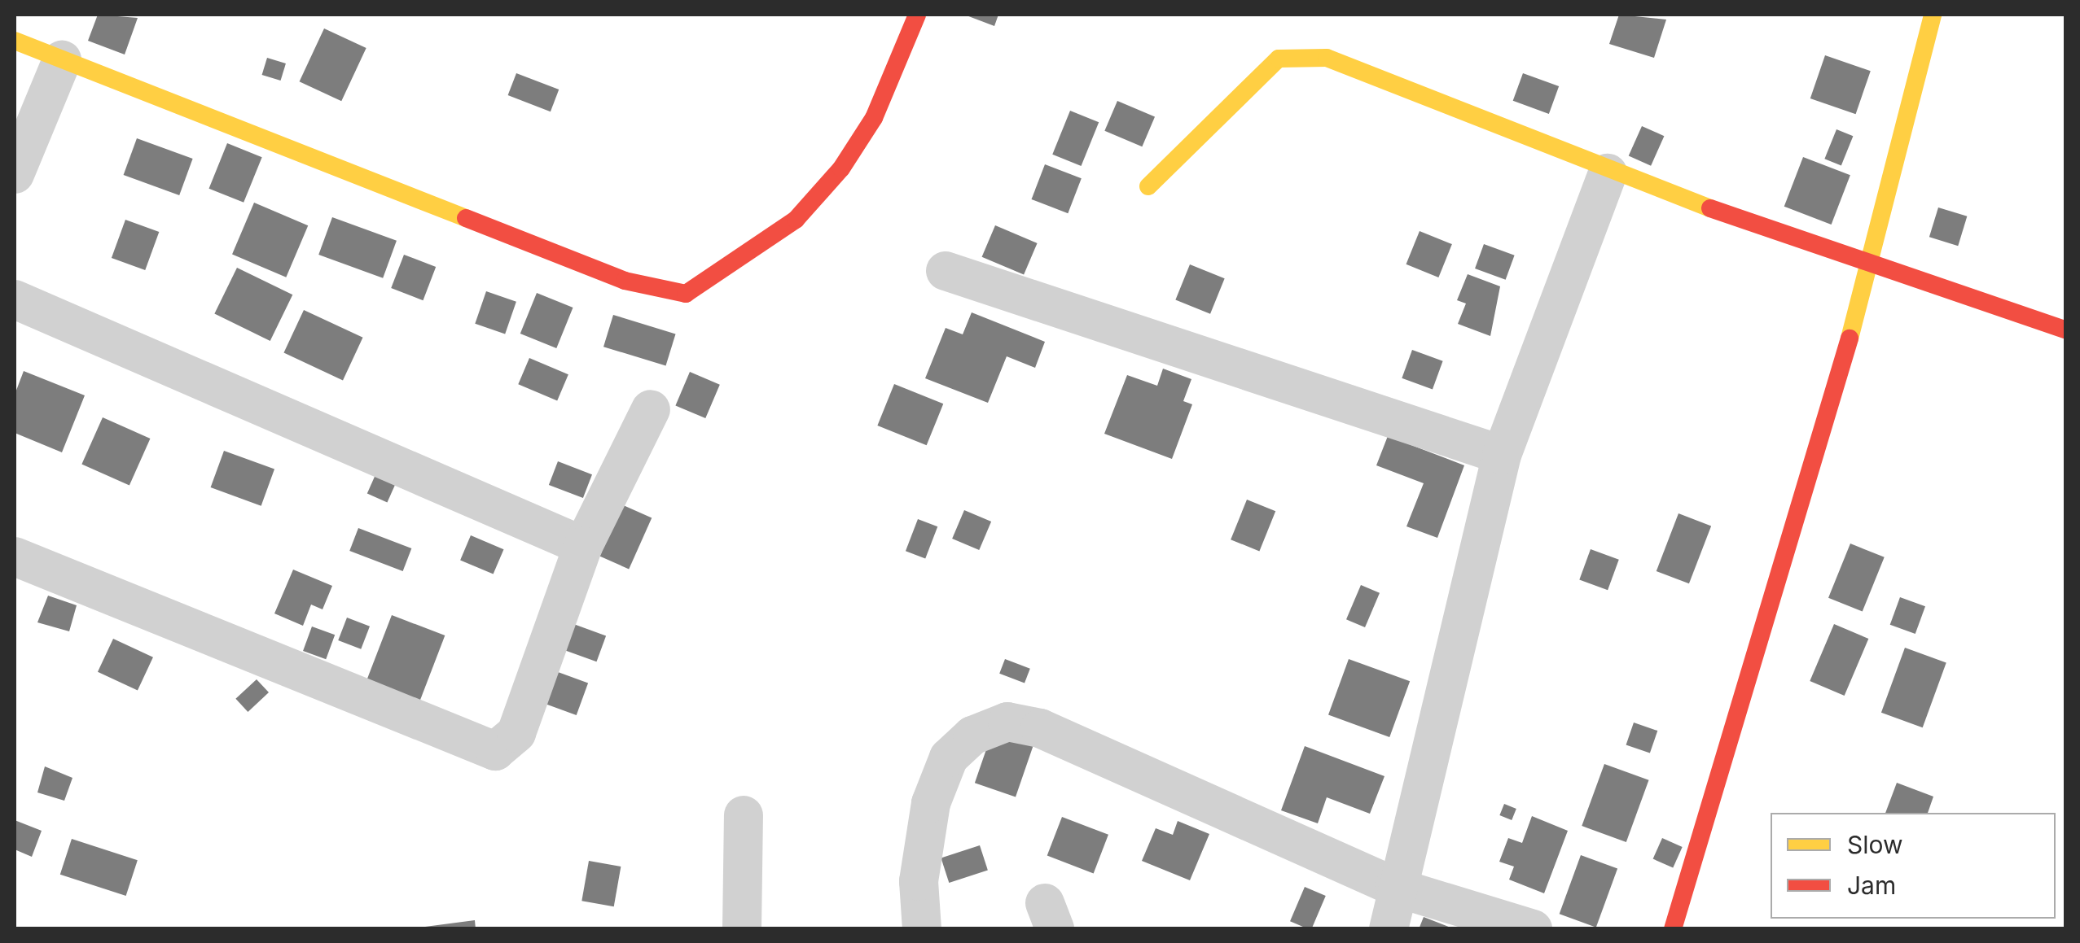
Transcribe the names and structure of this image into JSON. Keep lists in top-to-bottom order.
{
  "legend": ["Slow", "Jam"]
}
